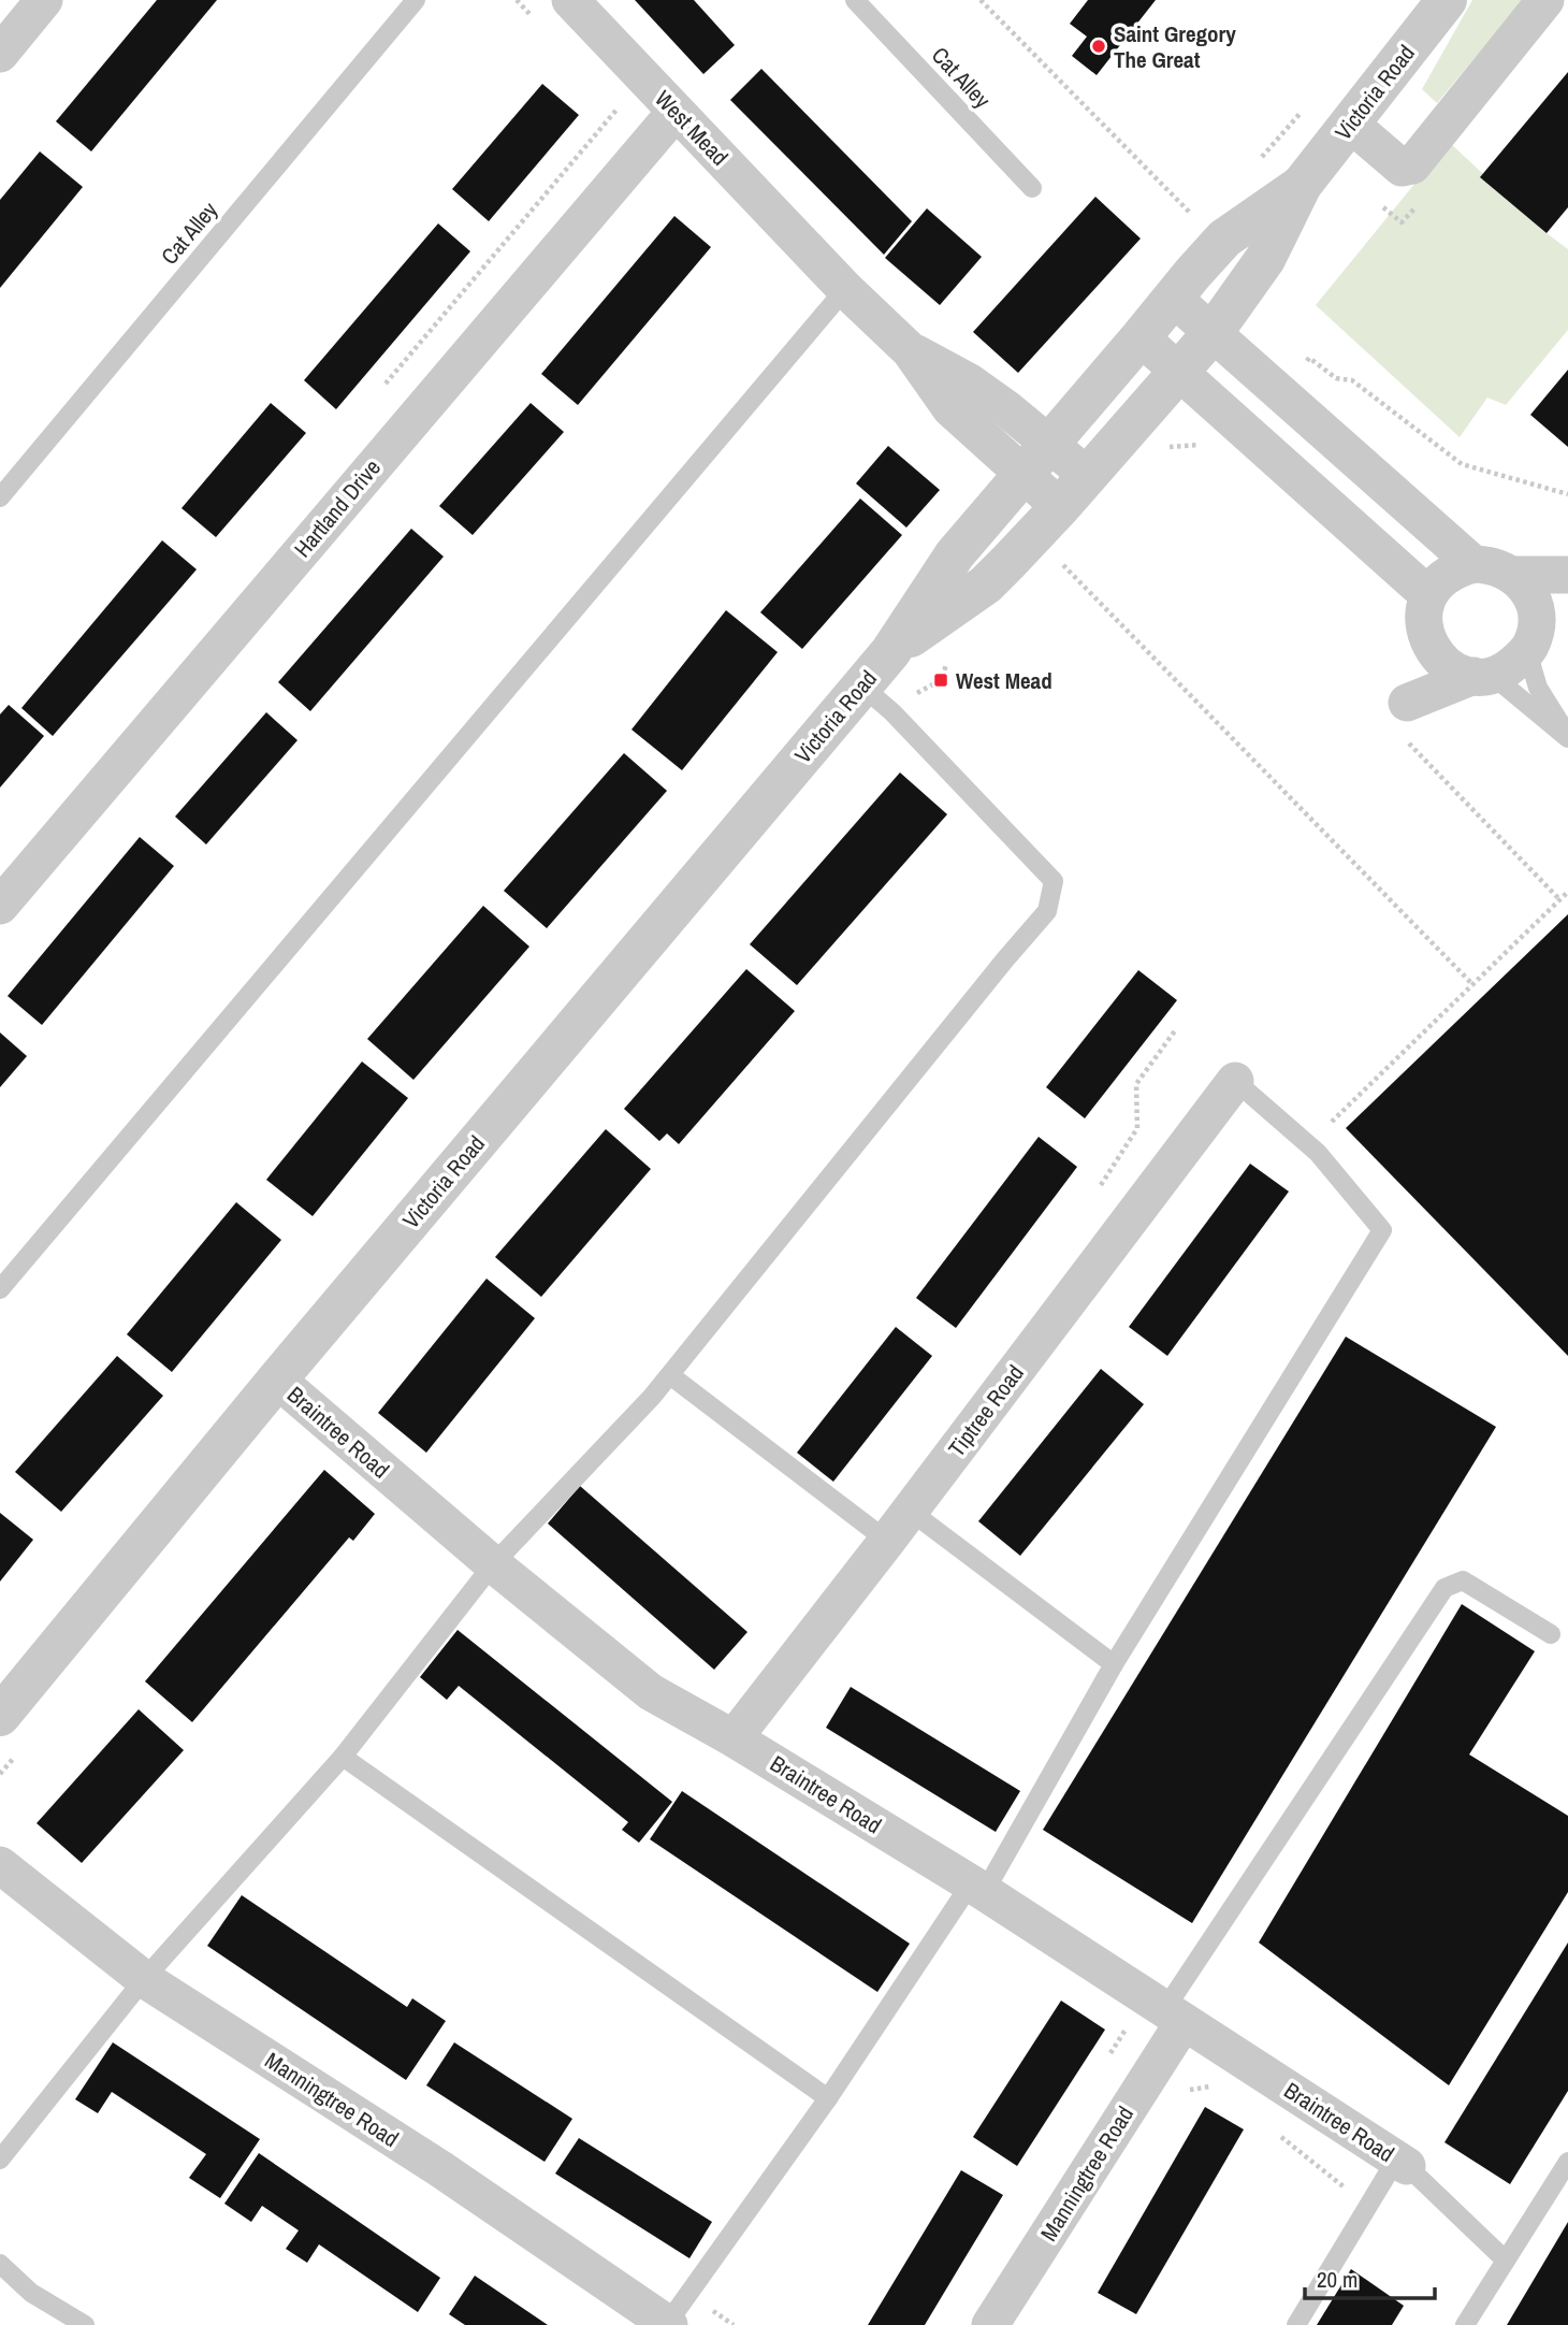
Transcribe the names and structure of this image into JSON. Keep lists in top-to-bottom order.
{
  "streets": {
    "street": [
      "Victoria Road",
      "West Mead",
      "Hartland Drive",
      "Tiptree Road",
      "Braintree Road",
      "Manningtree Road"
    ],
    "lane": ["Cat Alley"]
  },
  "crossings": [
    ["Victoria Road", "West Mead"],
    ["Victoria Road", "Braintree Road"],
    ["West Mead", "Hartland Drive"],
    ["Tiptree Road", "Braintree Road"],
    ["Braintree Road", "Manningtree Road"]
  ],
  "places": {
    "other": ["Saint Gregory The Great"],
    "transit": ["West Mead"]
  },
  "scale_bar": "20 m"
}
